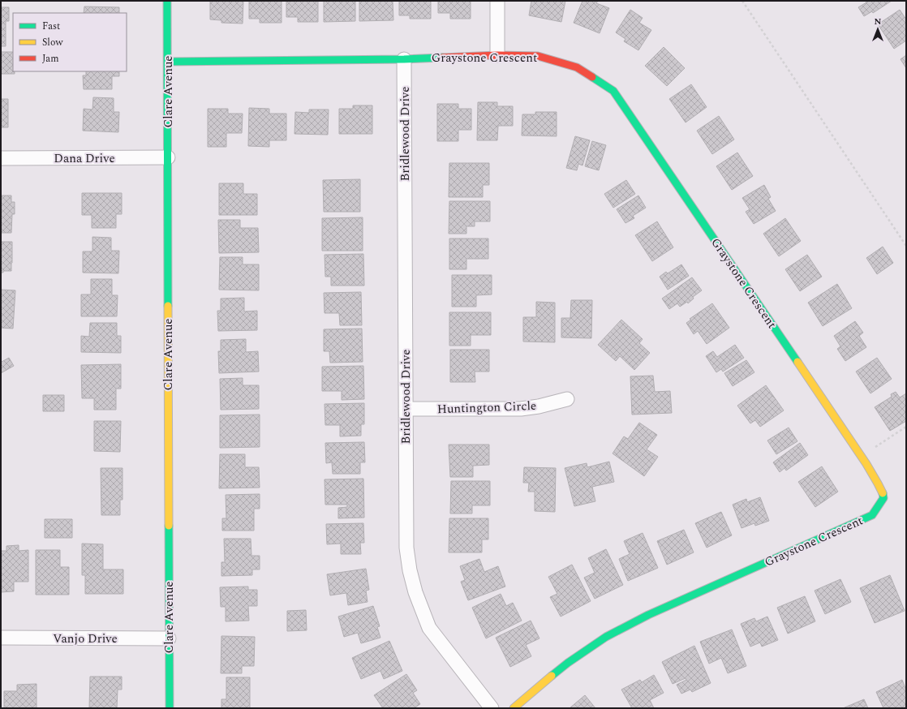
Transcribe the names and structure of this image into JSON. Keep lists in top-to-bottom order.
{
  "streets": {
    "street": [
      "Graystone Crescent",
      "Clare Avenue",
      "Bridlewood Drive",
      "Dana Drive",
      "Huntington Circle",
      "Vanjo Drive"
    ]
  },
  "crossings": [
    ["Graystone Crescent", "Clare Avenue"],
    ["Graystone Crescent", "Bridlewood Drive"],
    ["Clare Avenue", "Dana Drive"],
    ["Clare Avenue", "Vanjo Drive"],
    ["Bridlewood Drive", "Huntington Circle"]
  ],
  "legend": ["Fast", "Slow", "Jam"],
  "north": "top"
}
